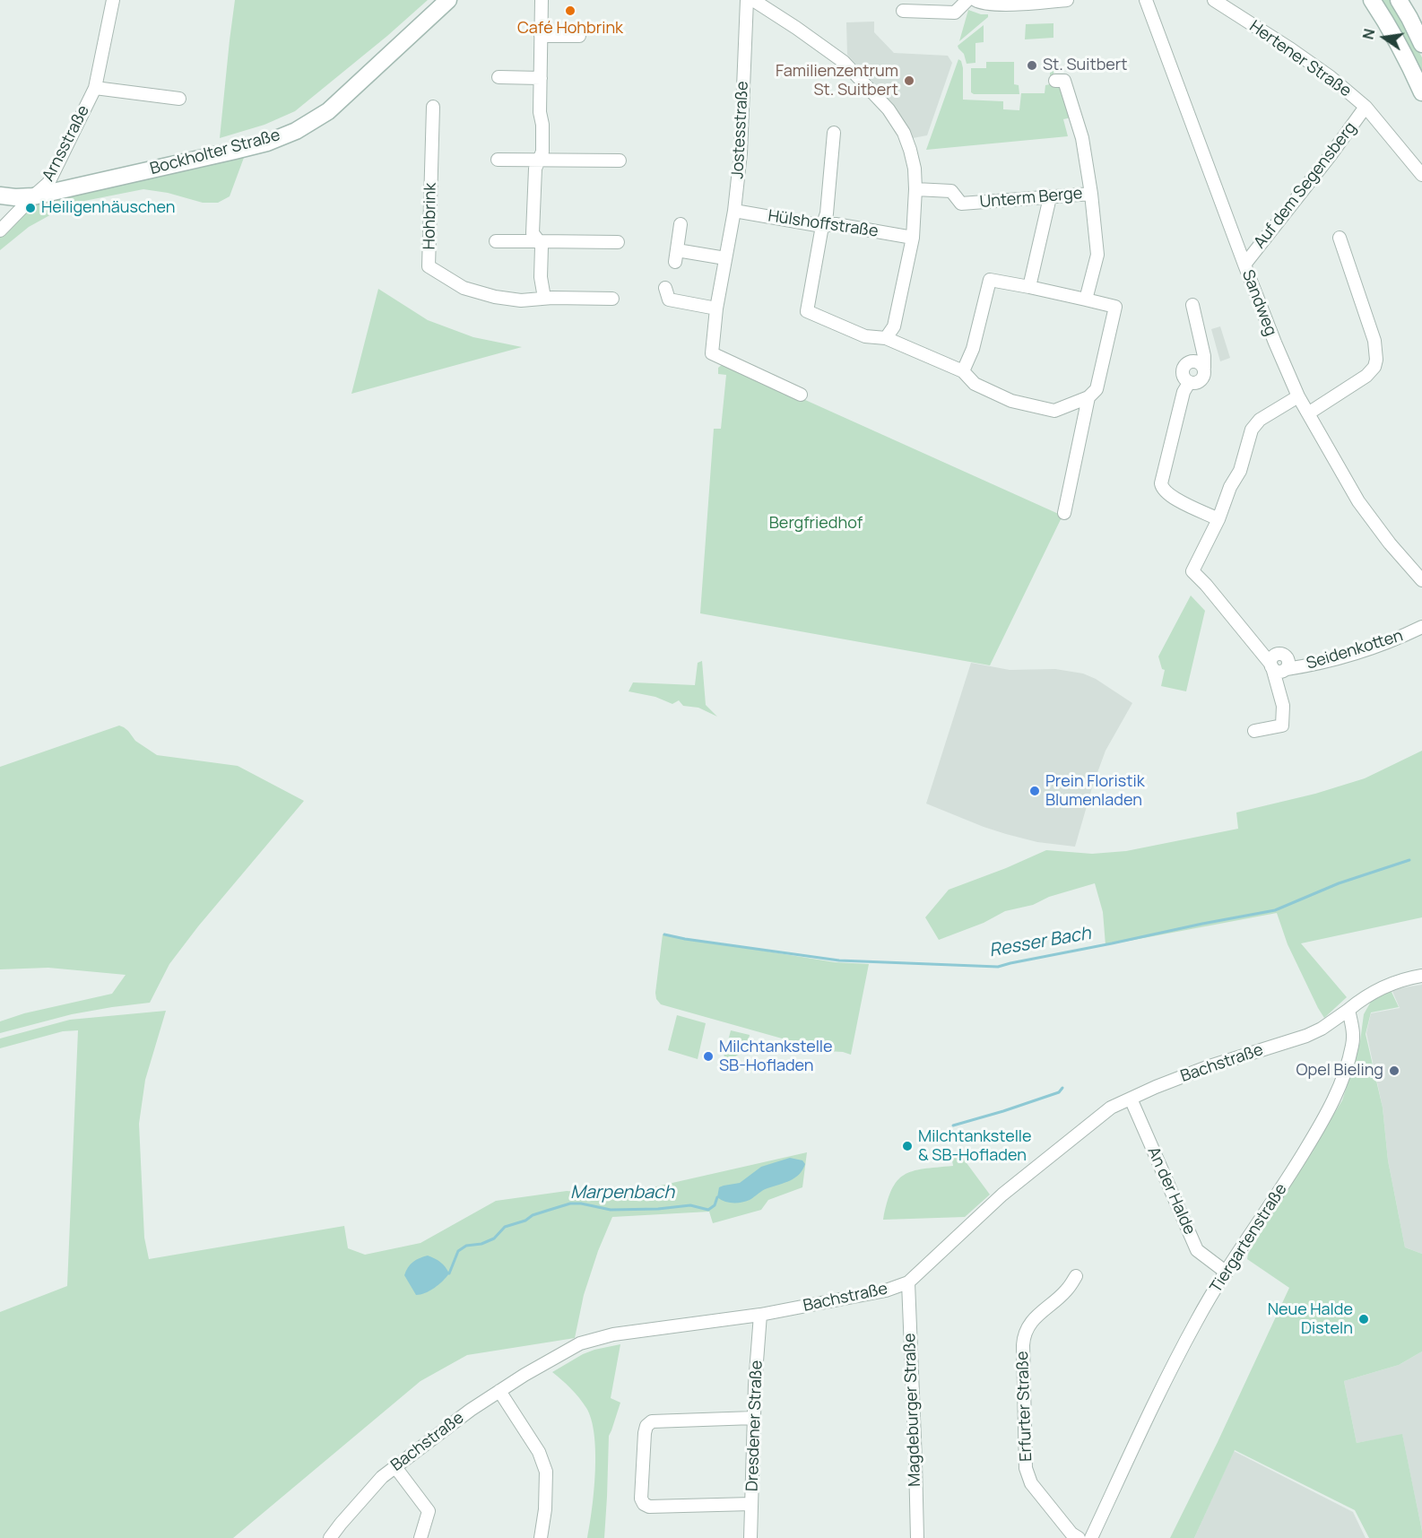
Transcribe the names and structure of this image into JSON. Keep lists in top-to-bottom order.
{
  "streets": {
    "street": [
      "Hertener Straße",
      "Jostesstraße",
      "Arnsstraße",
      "Bockholter Straße",
      "Auf dem Segensberg",
      "Unterm Berge",
      "Hohbrink",
      "Hülshoffstraße",
      "Sandweg",
      "Seidenkotten",
      "Bachstraße",
      "An der Halde",
      "Tiergartenstraße",
      "Erfurter Straße",
      "Magdeburger Straße",
      "Dresdener Straße"
    ]
  },
  "crossings": [
    ["Hertener Straße", "Auf dem Segensberg"],
    ["Jostesstraße", "Hülshoffstraße"],
    ["Arnsstraße", "Bockholter Straße"],
    ["Auf dem Segensberg", "Sandweg"],
    ["Bachstraße", "An der Halde"],
    ["Bachstraße", "Tiergartenstraße"],
    ["Bachstraße", "Magdeburger Straße"],
    ["Bachstraße", "Dresdener Straße"],
    ["An der Halde", "Tiergartenstraße"]
  ],
  "water": ["Resser Bach", "Marpenbach"],
  "parks": ["Bergfriedhof"],
  "places": [
    "Café Hohbrink",
    "St. Suitbert",
    "Familienzentrum St. Suitbert",
    "Heiligenhäuschen",
    "Prein Floristik Blumenladen",
    "Milchtankstelle SB-Hofladen",
    "Opel Bieling",
    "Milchtankstelle & SB-Hofladen",
    "Neue Halde Disteln"
  ],
  "north": "left"
}
